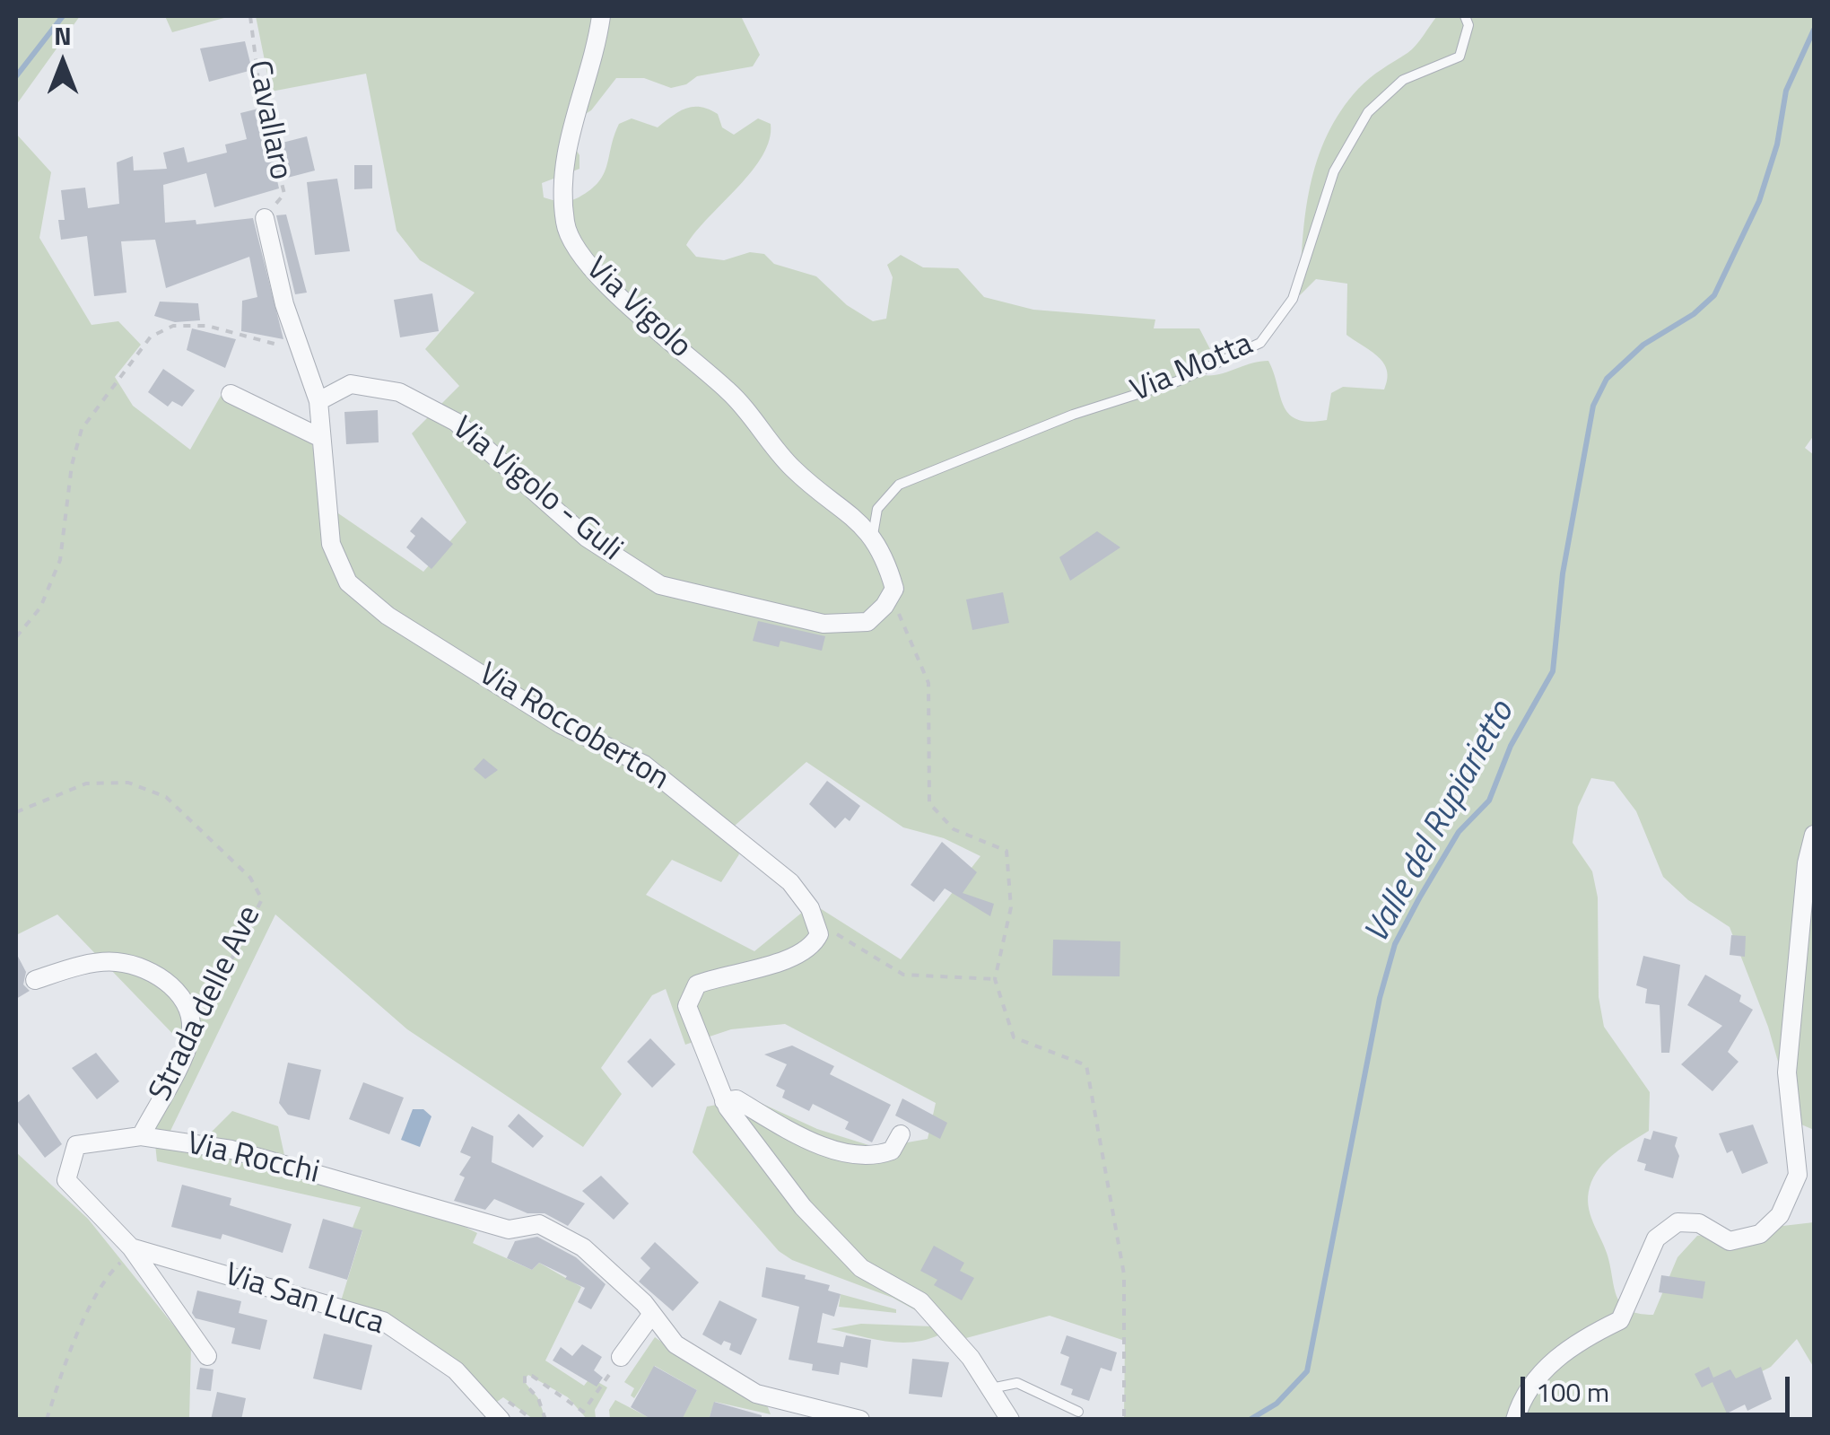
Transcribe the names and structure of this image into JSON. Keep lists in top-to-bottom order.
{
  "streets": {
    "street": [
      "Via Vigolo",
      "Via Vigolo - Guli",
      "Via Roccoberton",
      "Strada delle Ave",
      "Via Rocchi",
      "Via San Luca"
    ],
    "lane": ["Via Motta"],
    "path": ["Cavallaro"]
  },
  "crossings": [
    ["Cavallaro", "Via Roccoberton"],
    ["Via Vigolo", "Via Motta"],
    ["Via Vigolo - Guli", "Via Roccoberton"],
    ["Strada delle Ave", "Via Rocchi"],
    ["Via Rocchi", "Via San Luca"]
  ],
  "water": ["Valle del Rupiarietto"],
  "scale_bar": "100 m",
  "north": "top"
}
